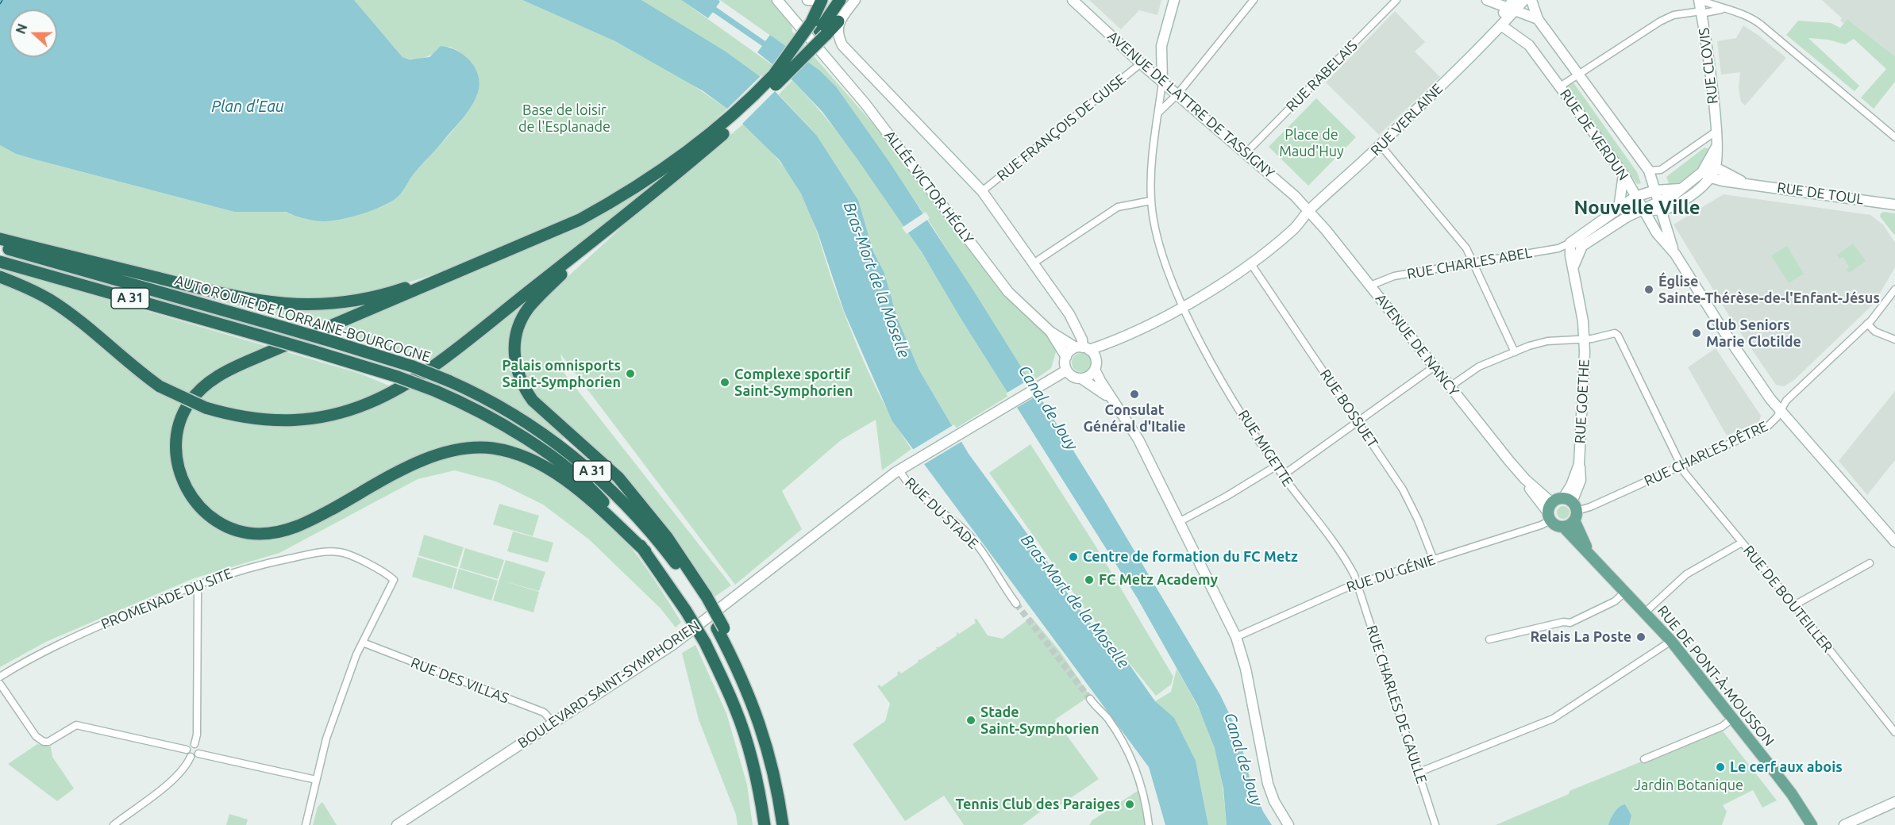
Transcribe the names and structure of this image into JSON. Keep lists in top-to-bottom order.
{
  "streets": {
    "highway": ["A 31", "AUTOROUTE DE LORRAINE-BOURGOGNE"],
    "main road": [
      "RUE CLOVIS",
      "AVENUE DE LATTRE DE TASSIGNY",
      "RUE VERLAINE",
      "RUE DE VERDUN",
      "ALLÉE VICTOR HÉGLY",
      "RUE DE TOUL",
      "AVENUE DE NANCY",
      "RUE GOETHE",
      "RUE DE PONT-À-MOUSSON",
      "BOULEVARD SAINT-SYMPHORIEN"
    ],
    "street": [
      "RUE RABELAIS",
      "RUE FRANÇOIS DE GUISE",
      "RUE CHARLES ABEL",
      "RUE BOSSUET",
      "RUE MIGETTE",
      "RUE CHARLES PÊTRE",
      "RUE DU STADE",
      "RUE DU GÉNIE",
      "PROMENADE DU SITE",
      "RUE DE BOUTEILLER",
      "RUE DES VILLAS",
      "RUE CHARLES DE GAULLE"
    ]
  },
  "crossings": [
    ["RUE CLOVIS", "RUE DE TOUL"],
    ["RUE RABELAIS", "AVENUE DE LATTRE DE TASSIGNY"],
    ["AVENUE DE LATTRE DE TASSIGNY", "RUE VERLAINE"],
    ["AVENUE DE LATTRE DE TASSIGNY", "RUE FRANÇOIS DE GUISE"],
    ["AVENUE DE LATTRE DE TASSIGNY", "AVENUE DE NANCY"],
    ["AVENUE DE LATTRE DE TASSIGNY", "RUE MIGETTE"],
    ["RUE VERLAINE", "RUE DE VERDUN"],
    ["RUE VERLAINE", "AVENUE DE NANCY"],
    ["RUE VERLAINE", "RUE BOSSUET"],
    ["RUE VERLAINE", "RUE MIGETTE"],
    ["RUE DE VERDUN", "RUE CHARLES PÊTRE"],
    ["ALLÉE VICTOR HÉGLY", "BOULEVARD SAINT-SYMPHORIEN"],
    ["RUE CHARLES ABEL", "AVENUE DE NANCY"],
    ["RUE CHARLES ABEL", "RUE GOETHE"],
    ["AVENUE DE NANCY", "RUE DU GÉNIE"],
    ["AVENUE DE NANCY", "RUE DE PONT-À-MOUSSON"],
    ["RUE GOETHE", "RUE CHARLES PÊTRE"],
    ["RUE GOETHE", "RUE DE BOUTEILLER"],
    ["RUE GOETHE", "RUE DE PONT-À-MOUSSON"],
    ["RUE BOSSUET", "RUE DU GÉNIE"],
    ["RUE MIGETTE", "RUE DU GÉNIE"],
    ["RUE MIGETTE", "RUE CHARLES DE GAULLE"],
    ["RUE CHARLES PÊTRE", "RUE DE BOUTEILLER"],
    ["RUE CHARLES PÊTRE", "RUE DE PONT-À-MOUSSON"],
    ["RUE DU STADE", "BOULEVARD SAINT-SYMPHORIEN"],
    ["RUE DU GÉNIE", "RUE DE PONT-À-MOUSSON"],
    ["RUE DU GÉNIE", "RUE CHARLES DE GAULLE"],
    ["PROMENADE DU SITE", "RUE DES VILLAS"],
    ["RUE DES VILLAS", "BOULEVARD SAINT-SYMPHORIEN"]
  ],
  "districts": ["Nouvelle Ville"],
  "water": ["Plan d'Eau", "Bras-Mort de la Moselle", "Canal de Jouy"],
  "parks": ["Base de loisir de l'Esplanade", "Place de Maud'Huy", "Jardin Botanique"],
  "places": [
    "Église Sainte-Thérèse-de-l'Enfant-Jésus",
    "Club Seniors Marie Clotilde",
    "Palais omnisports Saint-Symphorien",
    "Complexe sportif Saint-Symphorien",
    "Consulat Général d'Italie",
    "Centre de formation du FC Metz",
    "FC Metz Academy",
    "Relais La Poste",
    "Stade Saint-Symphorien",
    "Le cerf aux abois",
    "Tennis Club des Paraiges"
  ],
  "north": "left"
}
